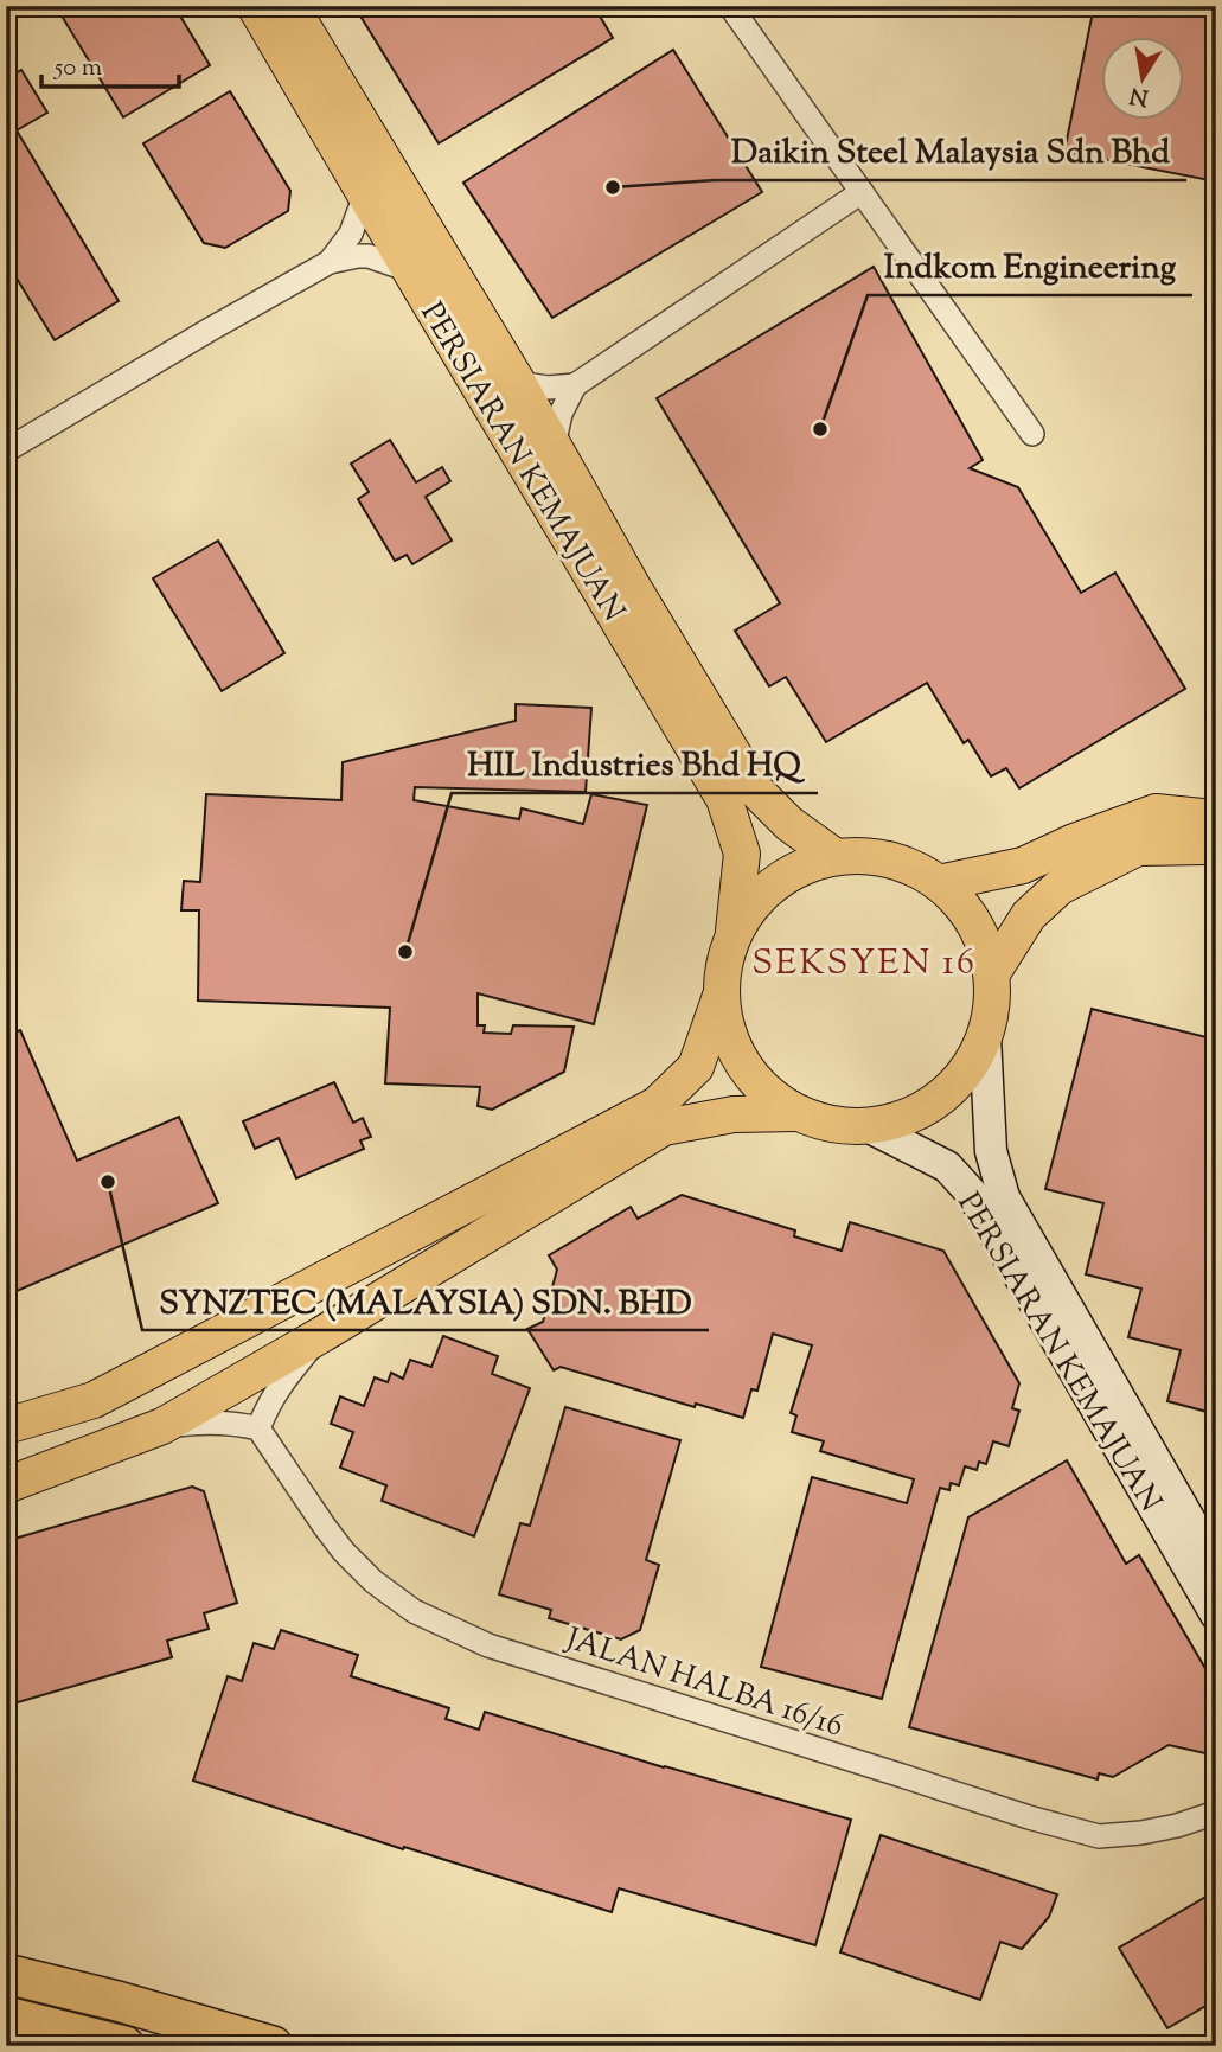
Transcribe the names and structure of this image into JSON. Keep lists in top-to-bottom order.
{
  "streets": {
    "main road": ["PERSIARAN KEMAJUAN"],
    "street": ["JALAN HALBA 16/16"]
  },
  "districts": ["SEKSYEN 16"],
  "places": [
    "Daikin Steel Malaysia Sdn Bhd",
    "Indkom Engineering",
    "HIL Industries Bhd HQ",
    "SYNZTEC (MALAYSIA) SDN. BHD"
  ],
  "scale_bar": "50 m",
  "north": "bottom"
}
